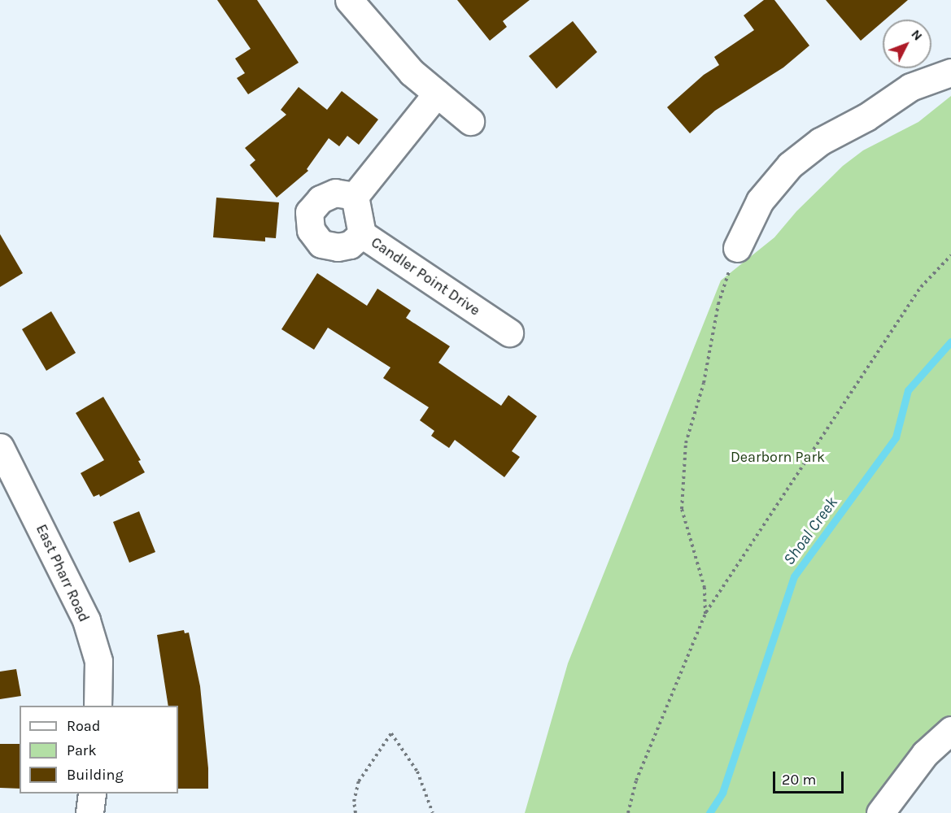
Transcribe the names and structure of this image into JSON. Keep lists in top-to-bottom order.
{
  "streets": {
    "street": ["Candler Point Drive", "East Pharr Road"]
  },
  "water": ["Shoal Creek"],
  "parks": ["Dearborn Park"],
  "legend": ["Road", "Park", "Building"],
  "scale_bar": "20 m",
  "north": "top right"
}
